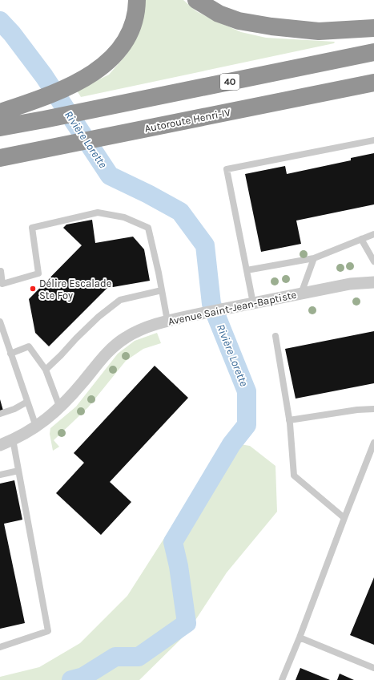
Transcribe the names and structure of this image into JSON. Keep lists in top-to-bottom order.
{
  "streets": {
    "highway": ["40", "Autoroute Henri-IV"],
    "street": ["Avenue Saint-Jean-Baptiste"]
  },
  "water": ["Rivière Lorette"],
  "places": ["Délire Escalade Ste Foy"]
}
